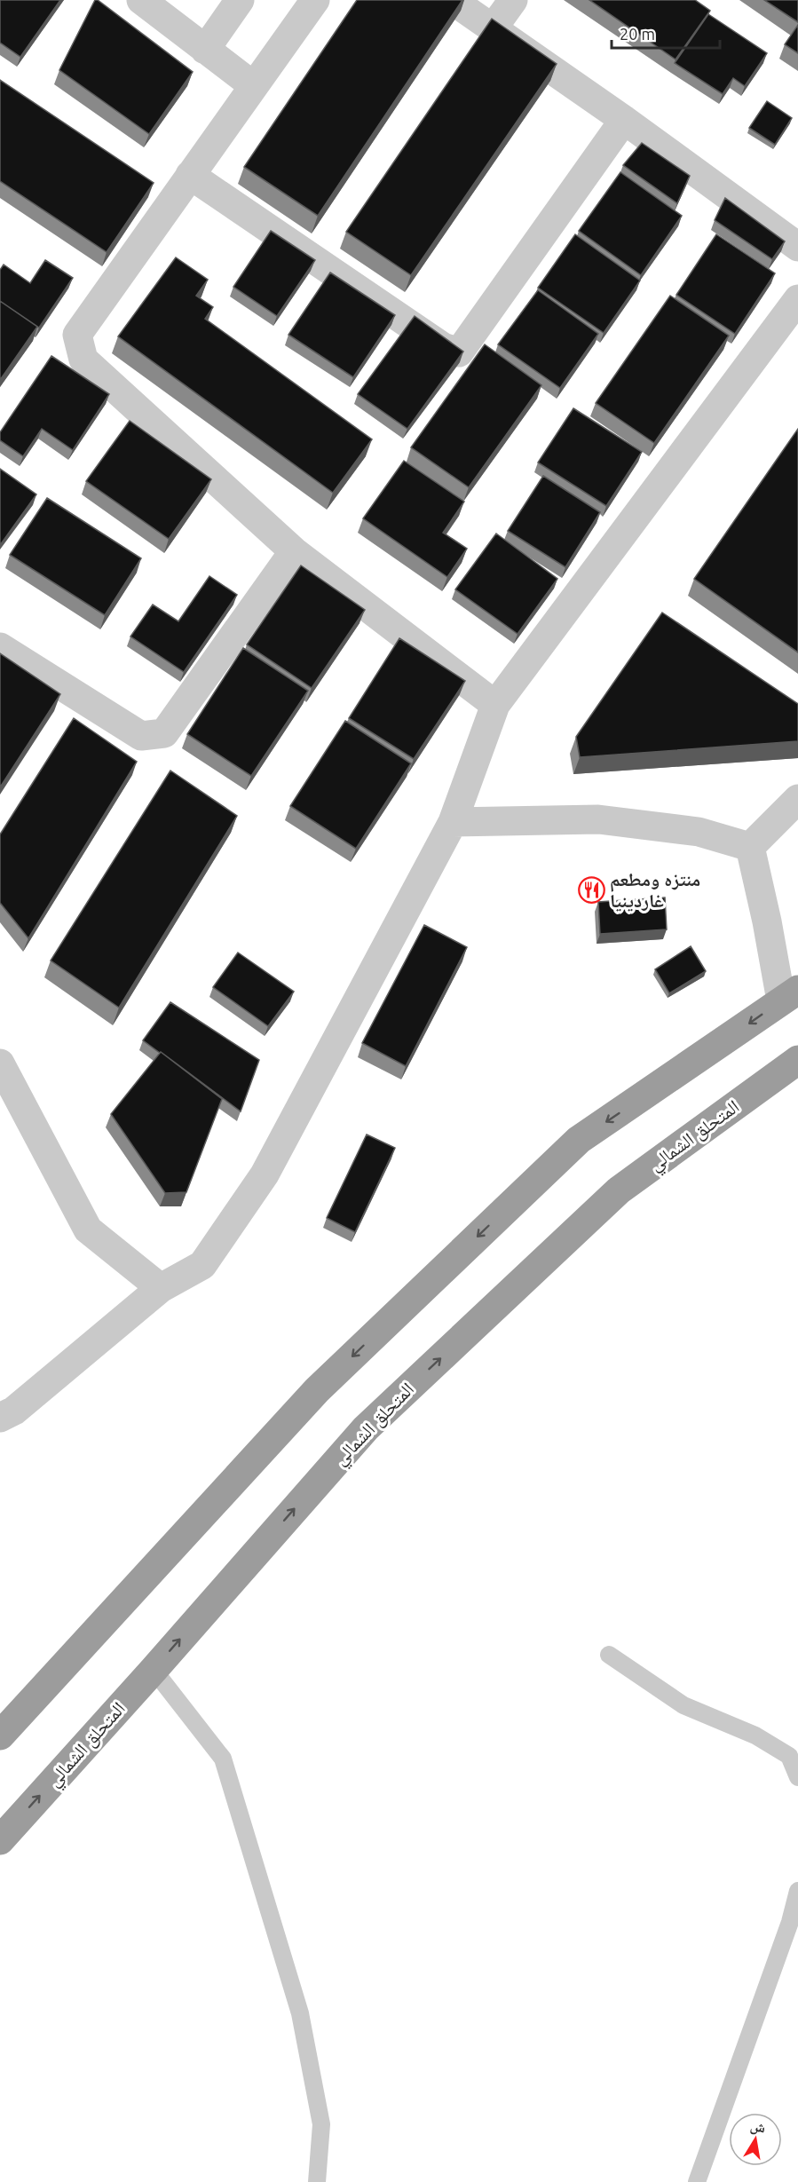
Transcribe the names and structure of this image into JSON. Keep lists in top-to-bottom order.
{
  "streets": {
    "highway": ["المتحلق الشمالي"]
  },
  "places": {
    "restaurant": ["منتزه ومطعم غاردينيا"]
  },
  "scale_bar": "20 m",
  "north": "top"
}
